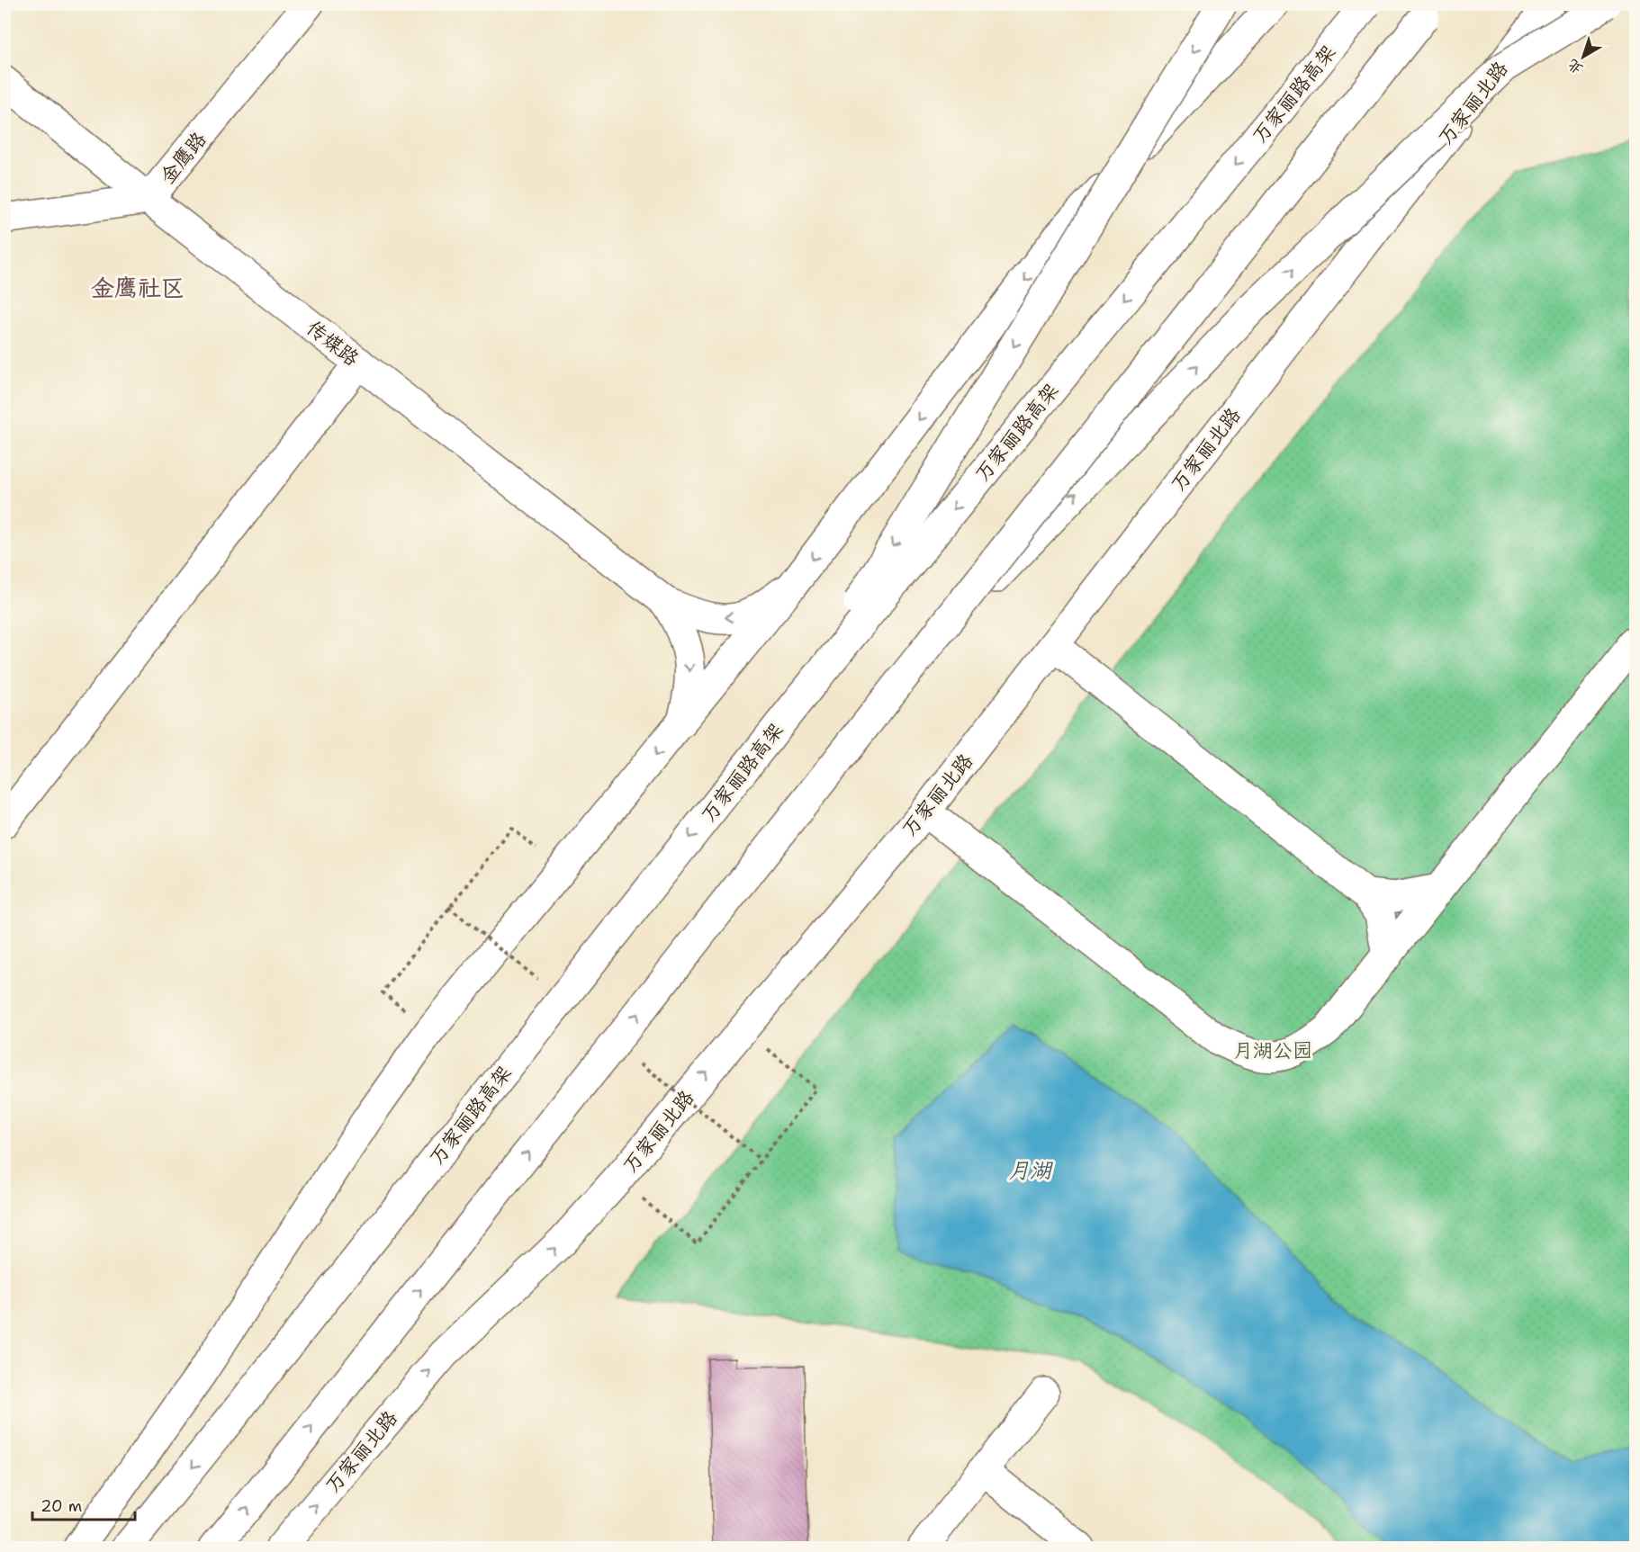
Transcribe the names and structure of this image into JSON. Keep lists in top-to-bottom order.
{
  "streets": {
    "main road": [
      "万家丽路高架",
      "万家丽北路",
      "金鹰路",
      "传媒路"
    ]
  },
  "crossings": [
    ["金鹰路", "传媒路"]
  ],
  "districts": ["金鹰社区"],
  "water": ["月湖"],
  "parks": ["月湖公园"],
  "scale_bar": "20 m",
  "north": "bottom left"
}
